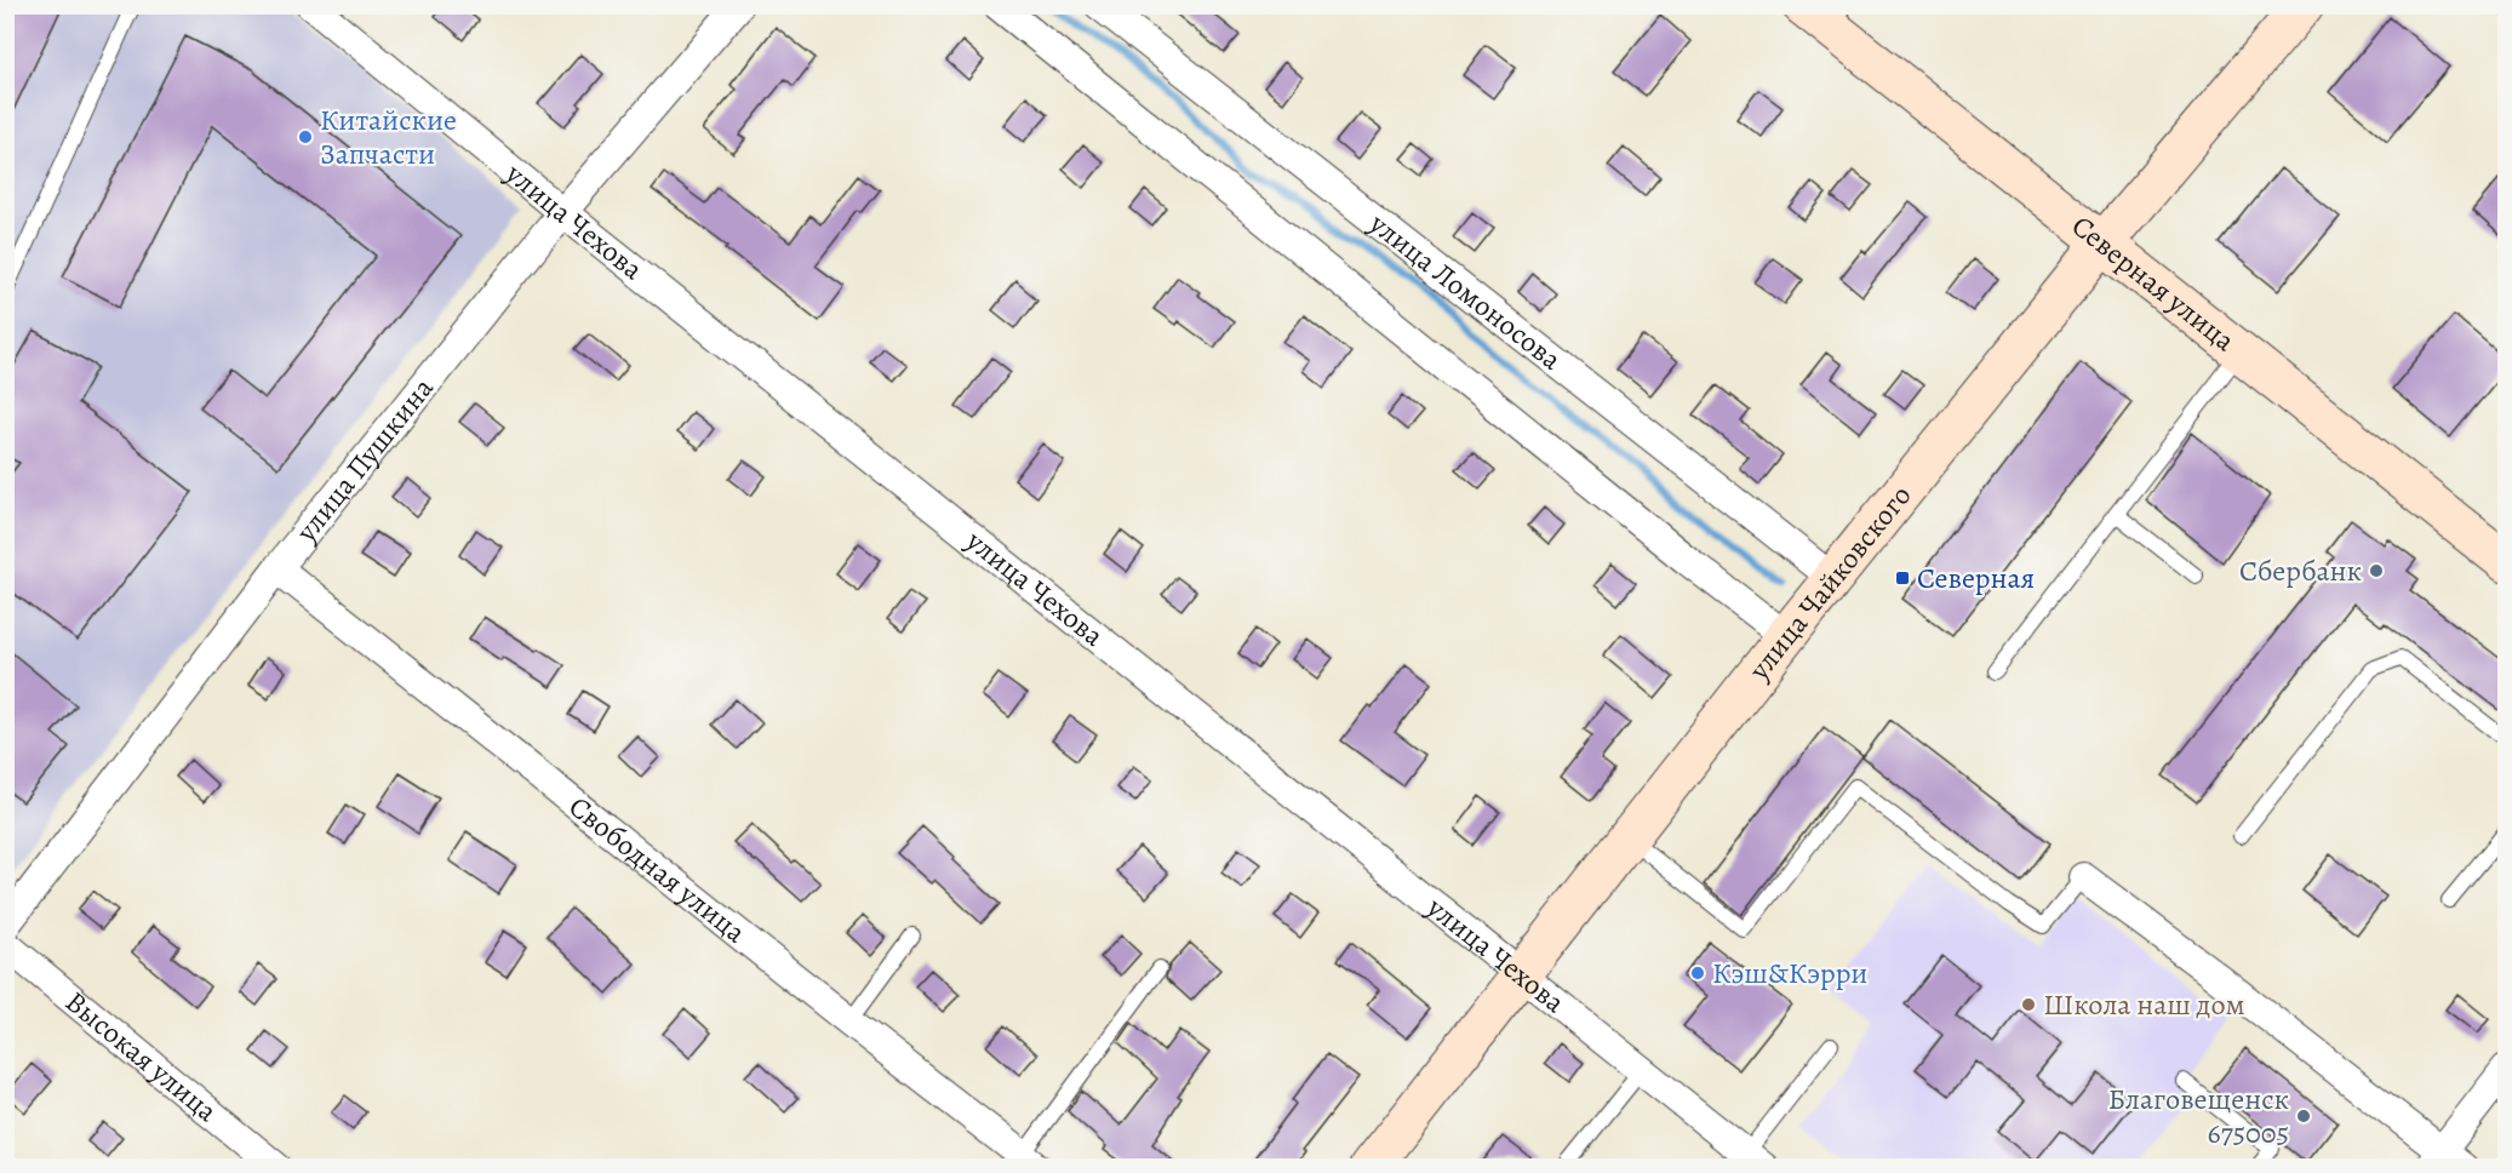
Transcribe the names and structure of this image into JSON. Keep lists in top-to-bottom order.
{
  "streets": {
    "main road": ["Северная улица", "улица Чайковского"],
    "street": [
      "улица Чехова",
      "улица Ломоносова",
      "улица Пушкина",
      "Свободная улица",
      "Высокая улица"
    ]
  },
  "crossings": [
    ["улица Чехова", "улица Пушкина"],
    ["улица Чехова", "улица Чайковского"],
    ["Северная улица", "улица Чайковского"],
    ["улица Ломоносова", "улица Чайковского"],
    ["улица Пушкина", "Свободная улица"]
  ],
  "places": {
    "other": [
      "Китайские Запчасти",
      "Сбербанк",
      "Кэш&Кэрри",
      "Школа наш дом",
      "Благовещенск 675005"
    ],
    "transit": ["Северная"]
  }
}
